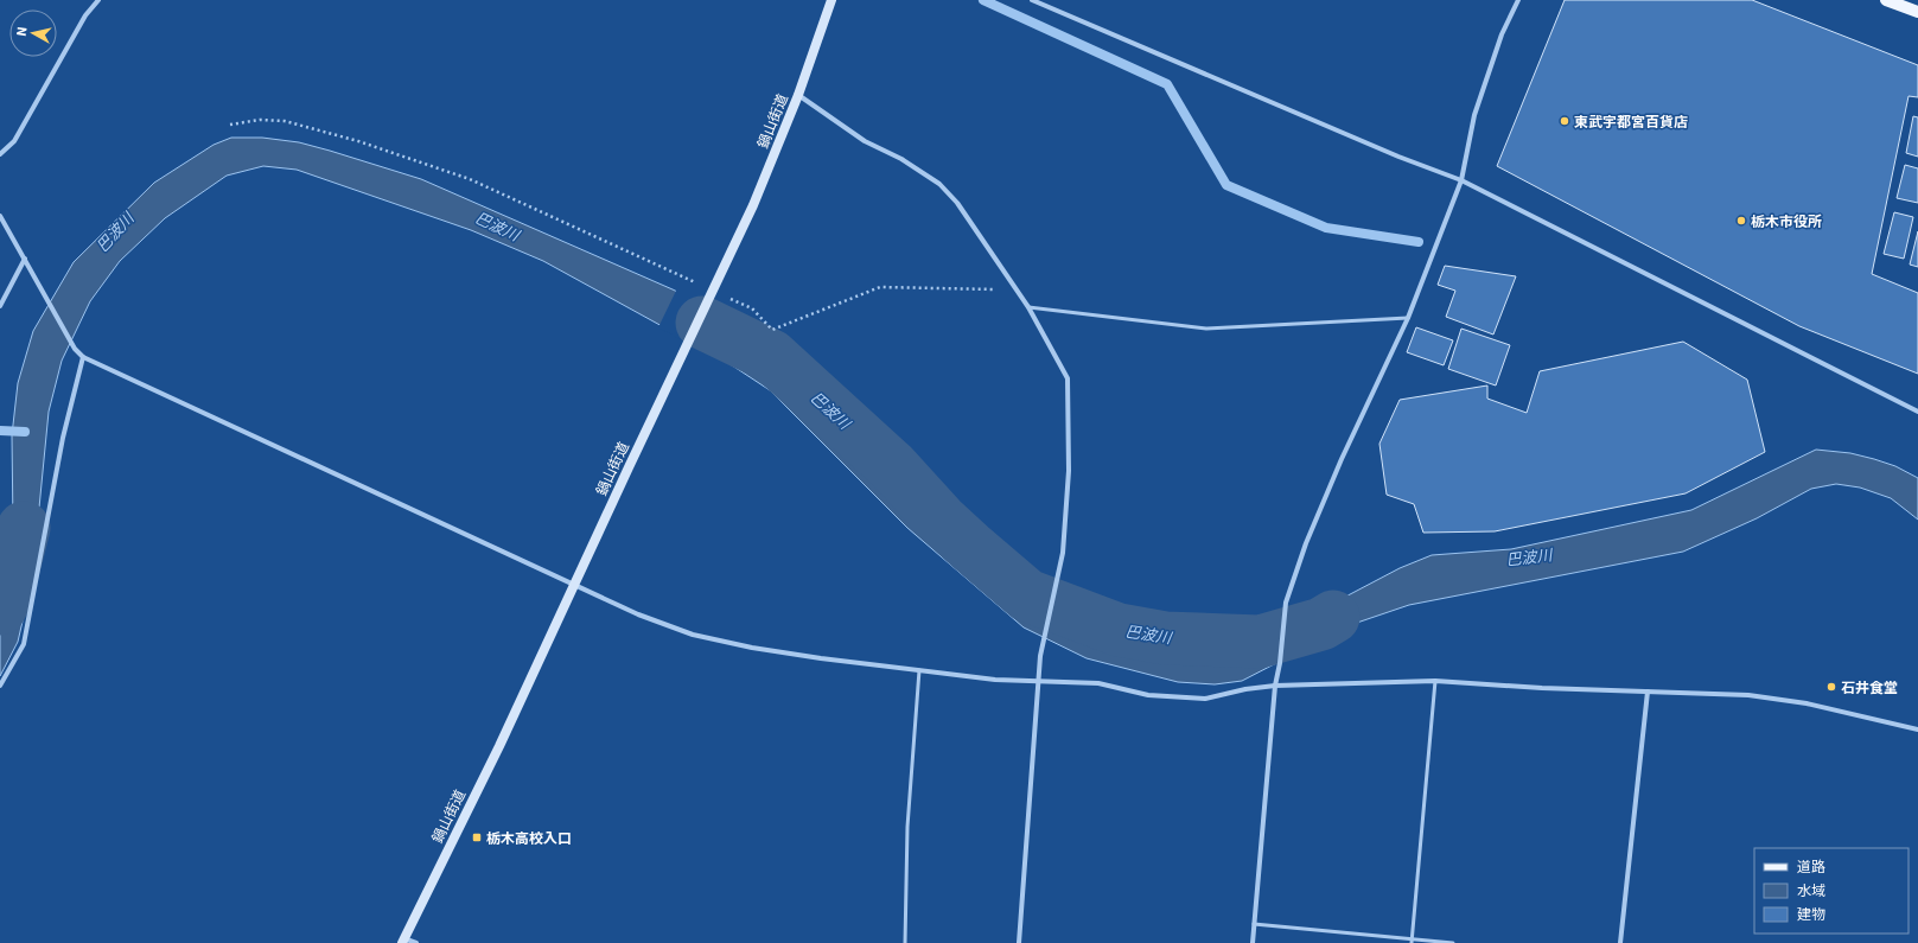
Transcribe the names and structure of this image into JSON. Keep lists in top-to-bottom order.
{
  "streets": {
    "street": ["鍋山街道"]
  },
  "water": ["巴波川"],
  "places": {
    "other": ["東武宇都宮百貨店", "栃木市役所", "石井食堂"],
    "transit": ["栃木高校入口"]
  },
  "legend": ["道路", "水域", "建物"],
  "north": "left"
}
